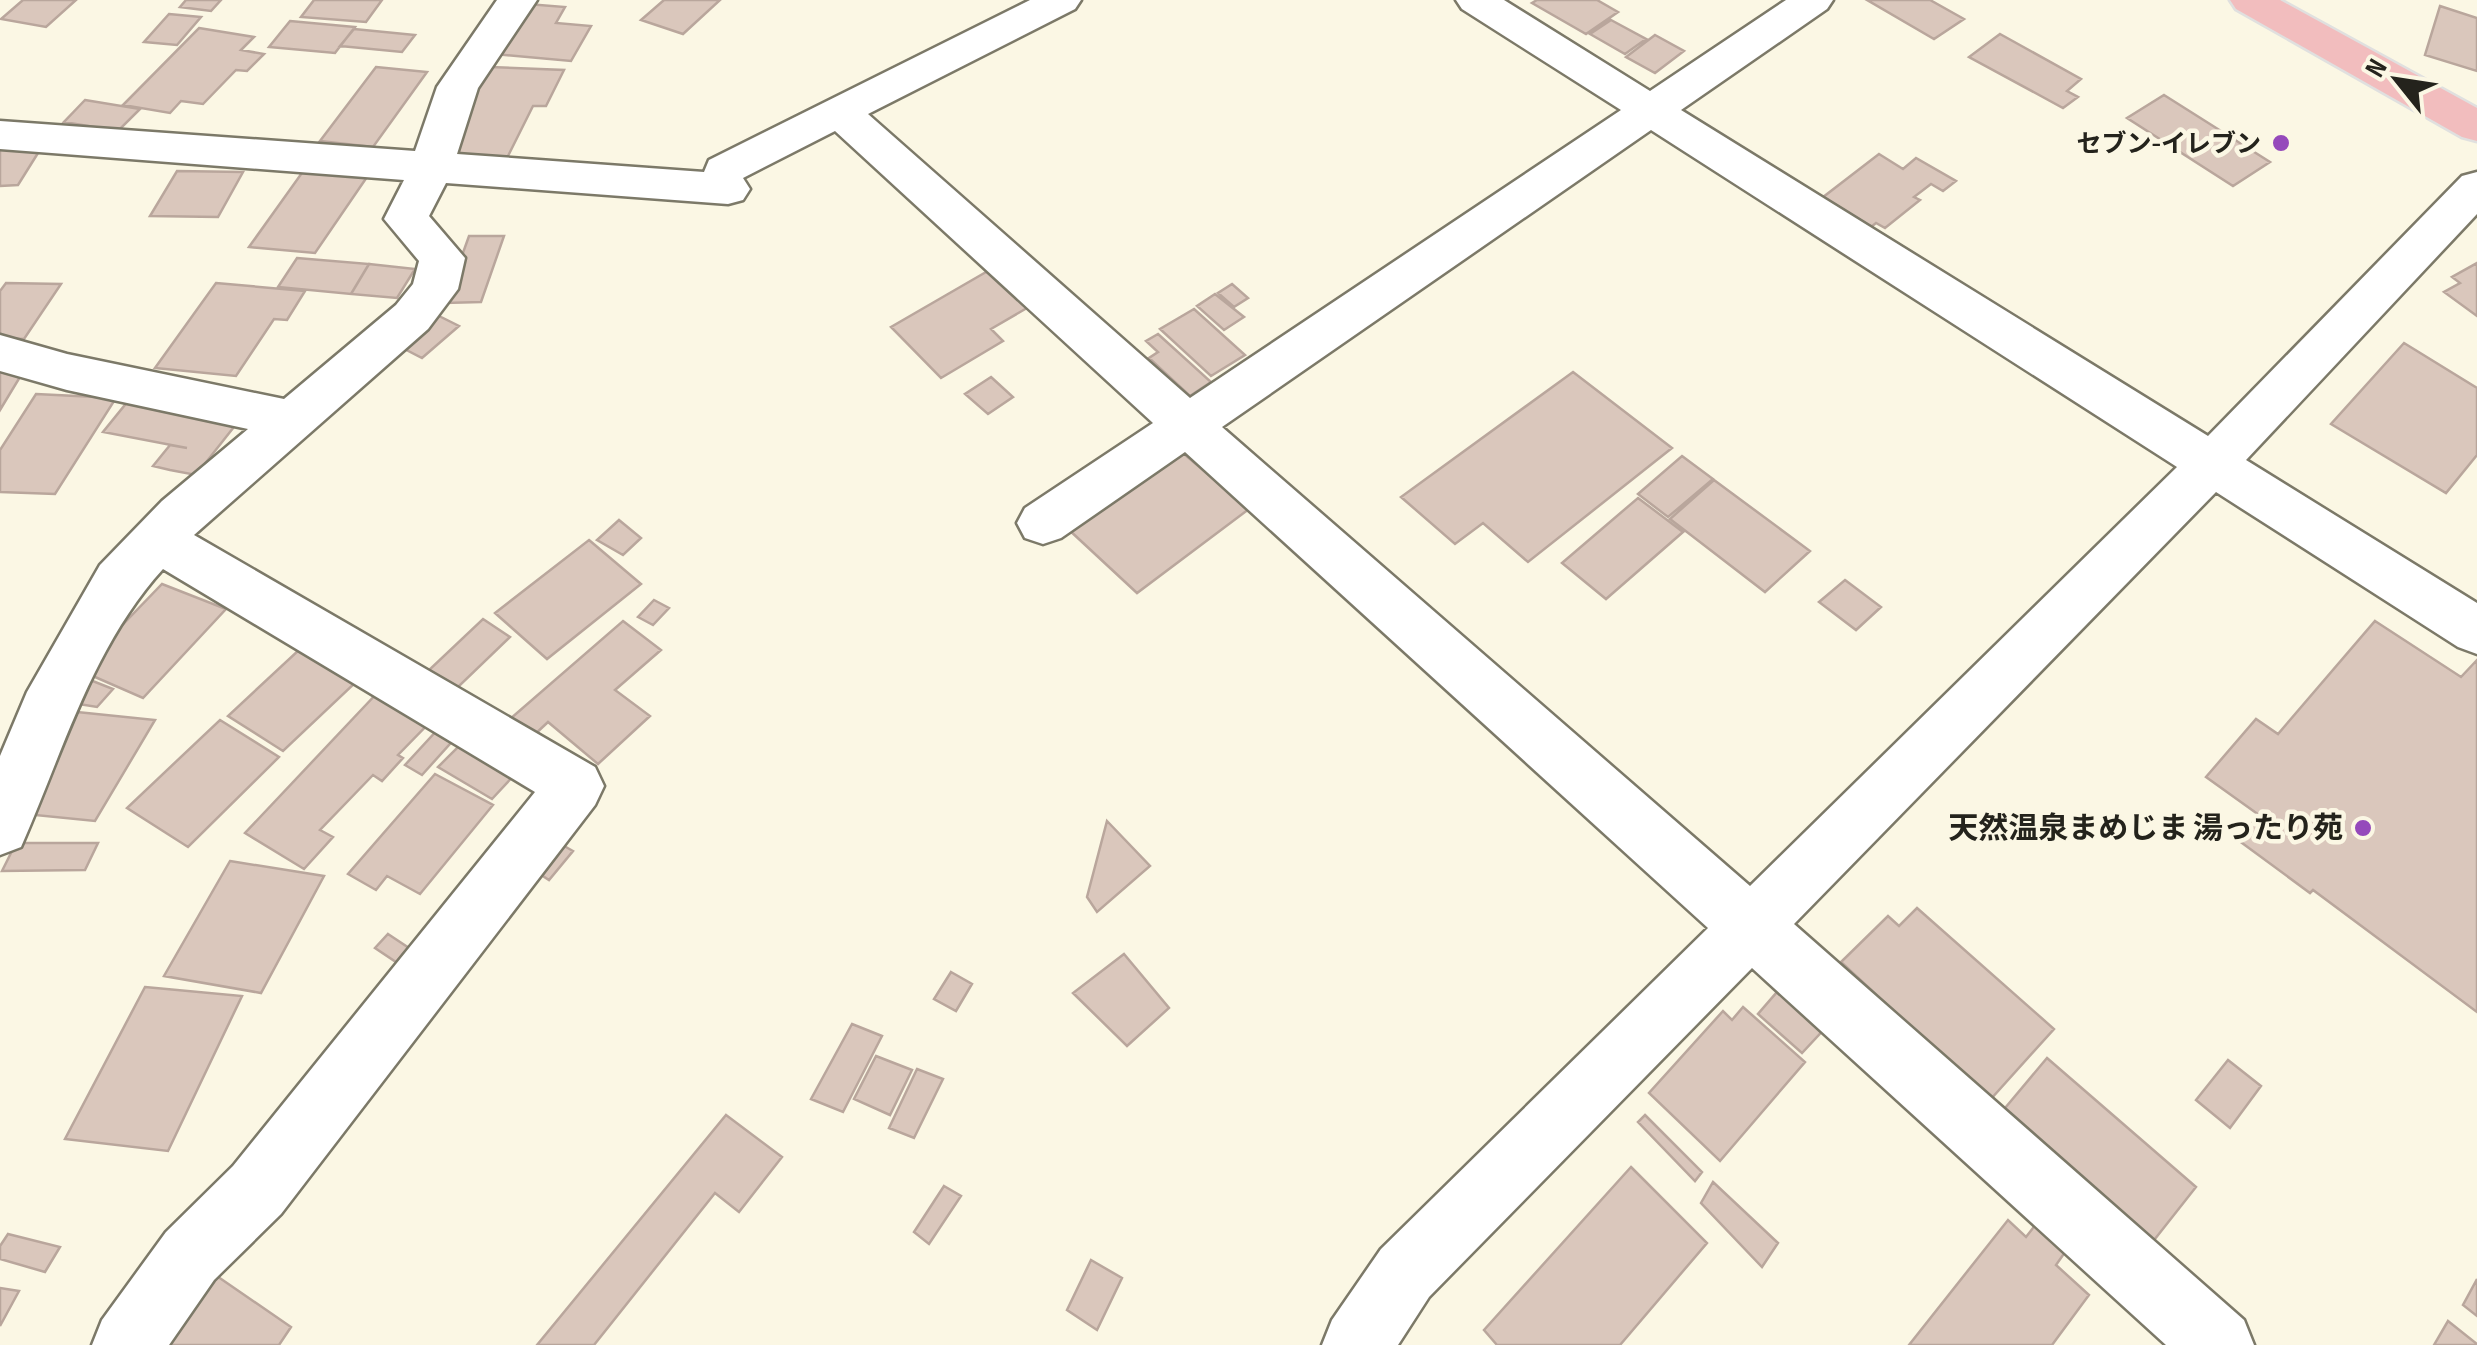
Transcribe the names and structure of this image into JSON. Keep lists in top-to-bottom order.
{
  "places": ["セブン-イレブン", "天然温泉まめじま 湯ったり苑"],
  "north": "top left"
}
